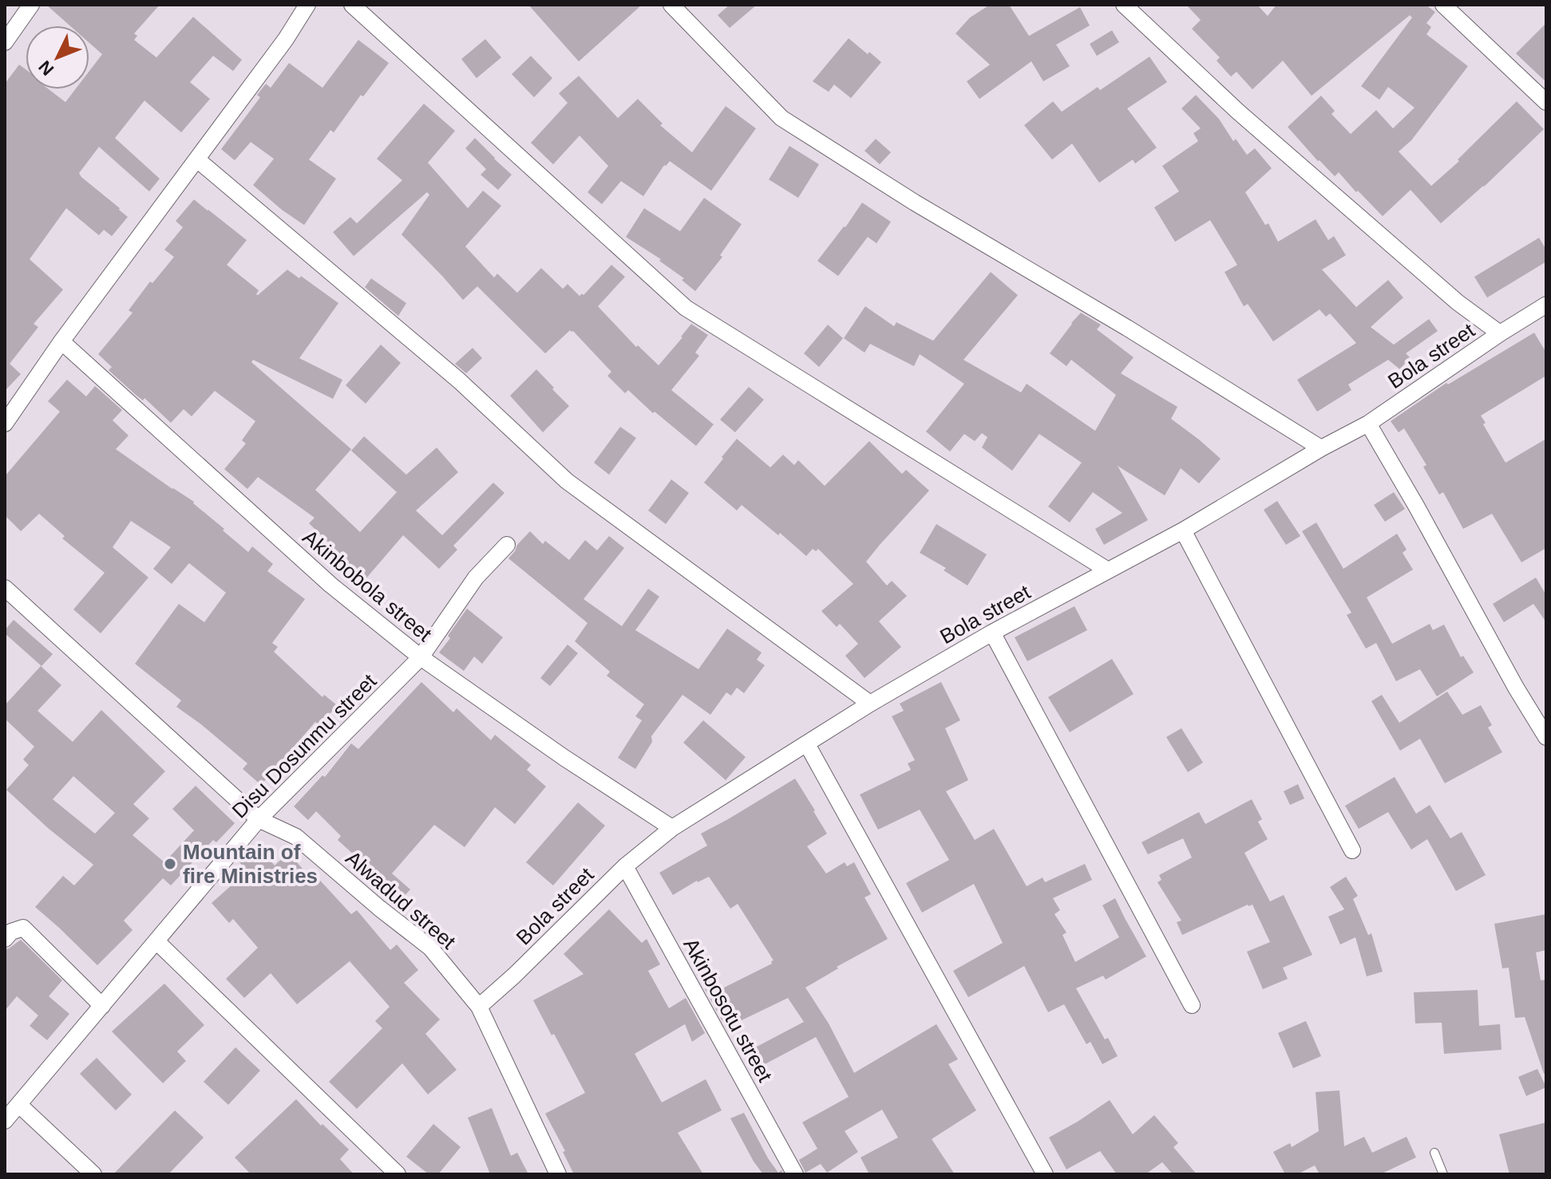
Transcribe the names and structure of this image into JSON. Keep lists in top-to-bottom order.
{
  "streets": {
    "street": [
      "Bola street",
      "Akinbobola street",
      "Disu Dosunmu street",
      "Alwadud street",
      "Akinbosotu street"
    ]
  },
  "crossings": [
    ["Bola street", "Akinbobola street"],
    ["Bola street", "Alwadud street"],
    ["Bola street", "Akinbosotu street"],
    ["Akinbobola street", "Disu Dosunmu street"],
    ["Disu Dosunmu street", "Alwadud street"]
  ],
  "places": ["Mountain of fire Ministries"],
  "north": "bottom left"
}
